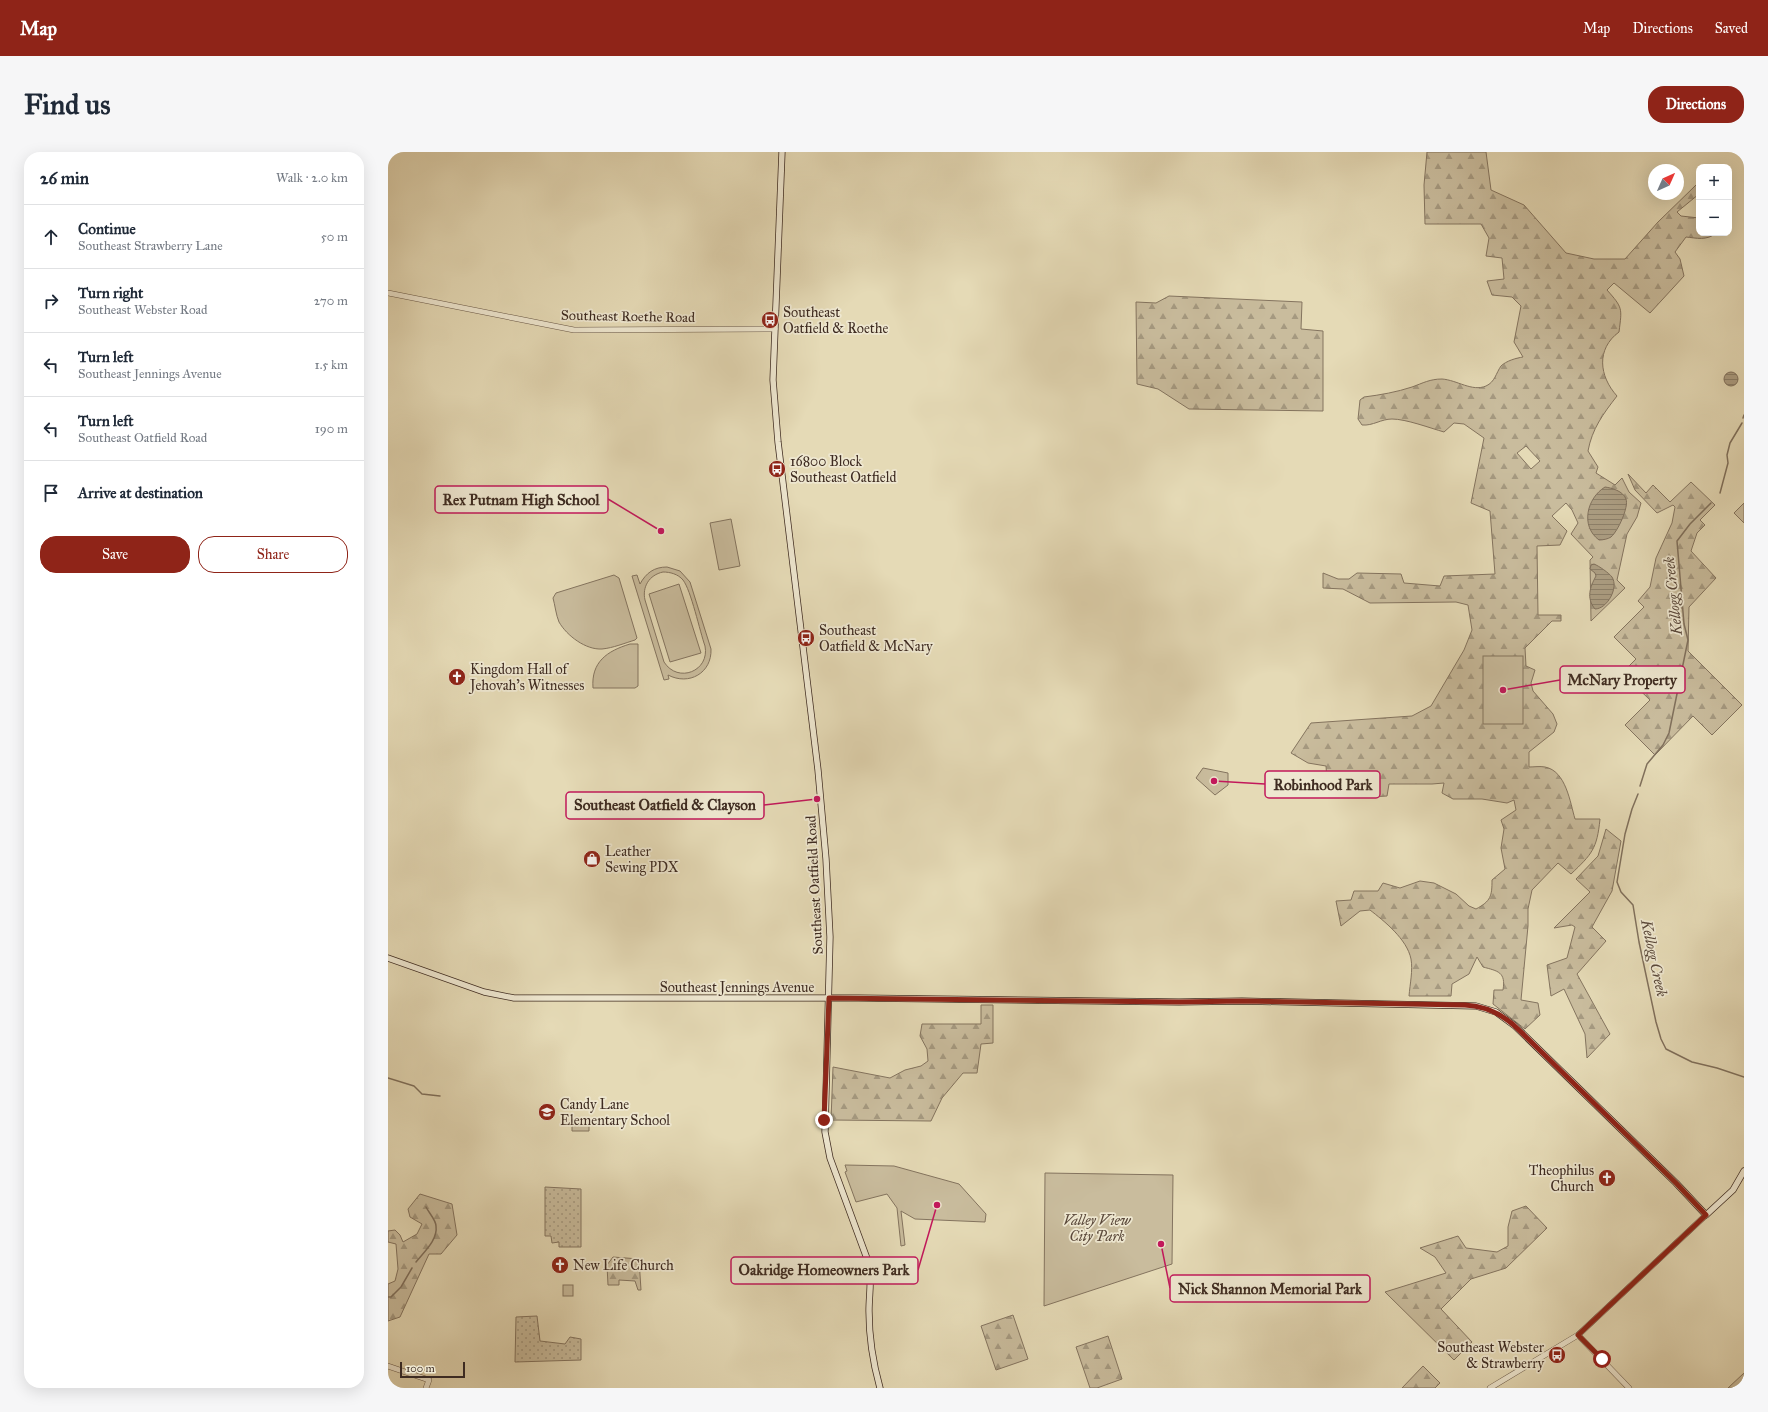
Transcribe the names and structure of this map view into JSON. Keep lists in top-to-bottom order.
{
  "streets": {
    "main road": ["Southeast Oatfield Road", "Southeast Jennings Avenue"],
    "street": ["Southeast Roethe Road"]
  },
  "crossings": [
    ["Southeast Roethe Road", "Southeast Oatfield Road"],
    ["Southeast Oatfield Road", "Southeast Jennings Avenue"]
  ],
  "water": ["Kellogg Creek"],
  "parks": ["Valley View City Park"],
  "places": {
    "bus stop": [
      "Southeast Oatfield & Roethe",
      "16800 Block Southeast Oatfield",
      "Southeast Oatfield & McNary",
      "Southeast Webster & Strawberry"
    ],
    "other": [
      "Rex Putnam High School",
      "McNary Property",
      "Robinhood Park",
      "Southeast Oatfield & Clayson",
      "Oakridge Homeowners Park",
      "Nick Shannon Memorial Park"
    ],
    "church": ["Kingdom Hall of Jehovah’s Witnesses", "Theophilus Church", "New Life Church"],
    "shop": ["Leather Sewing PDX"],
    "school or university": ["Candy Lane Elementary School"]
  },
  "scale_bar": "100 m",
  "north": "top right",
  "page": {
    "header": "Map",
    "nav": ["Map", "Directions", "Saved"],
    "buttons": [
      "Directions",
      ["Save", "Share"]
    ],
    "title": "Find us",
    "heading": ["26 min", "Walk · 2.0 km"],
    "map_buttons": ["+", "−"],
    "list": [
      ["Continue", "Southeast Strawberry Lane", "50 m"],
      ["Turn right", "Southeast Webster Road", "270 m"],
      ["Turn left", "Southeast Jennings Avenue", "1.5 km"],
      ["Turn left", "Southeast Oatfield Road", "190 m"],
      "Arrive at destination"
    ],
    "scale": "100 m"
  }
}
